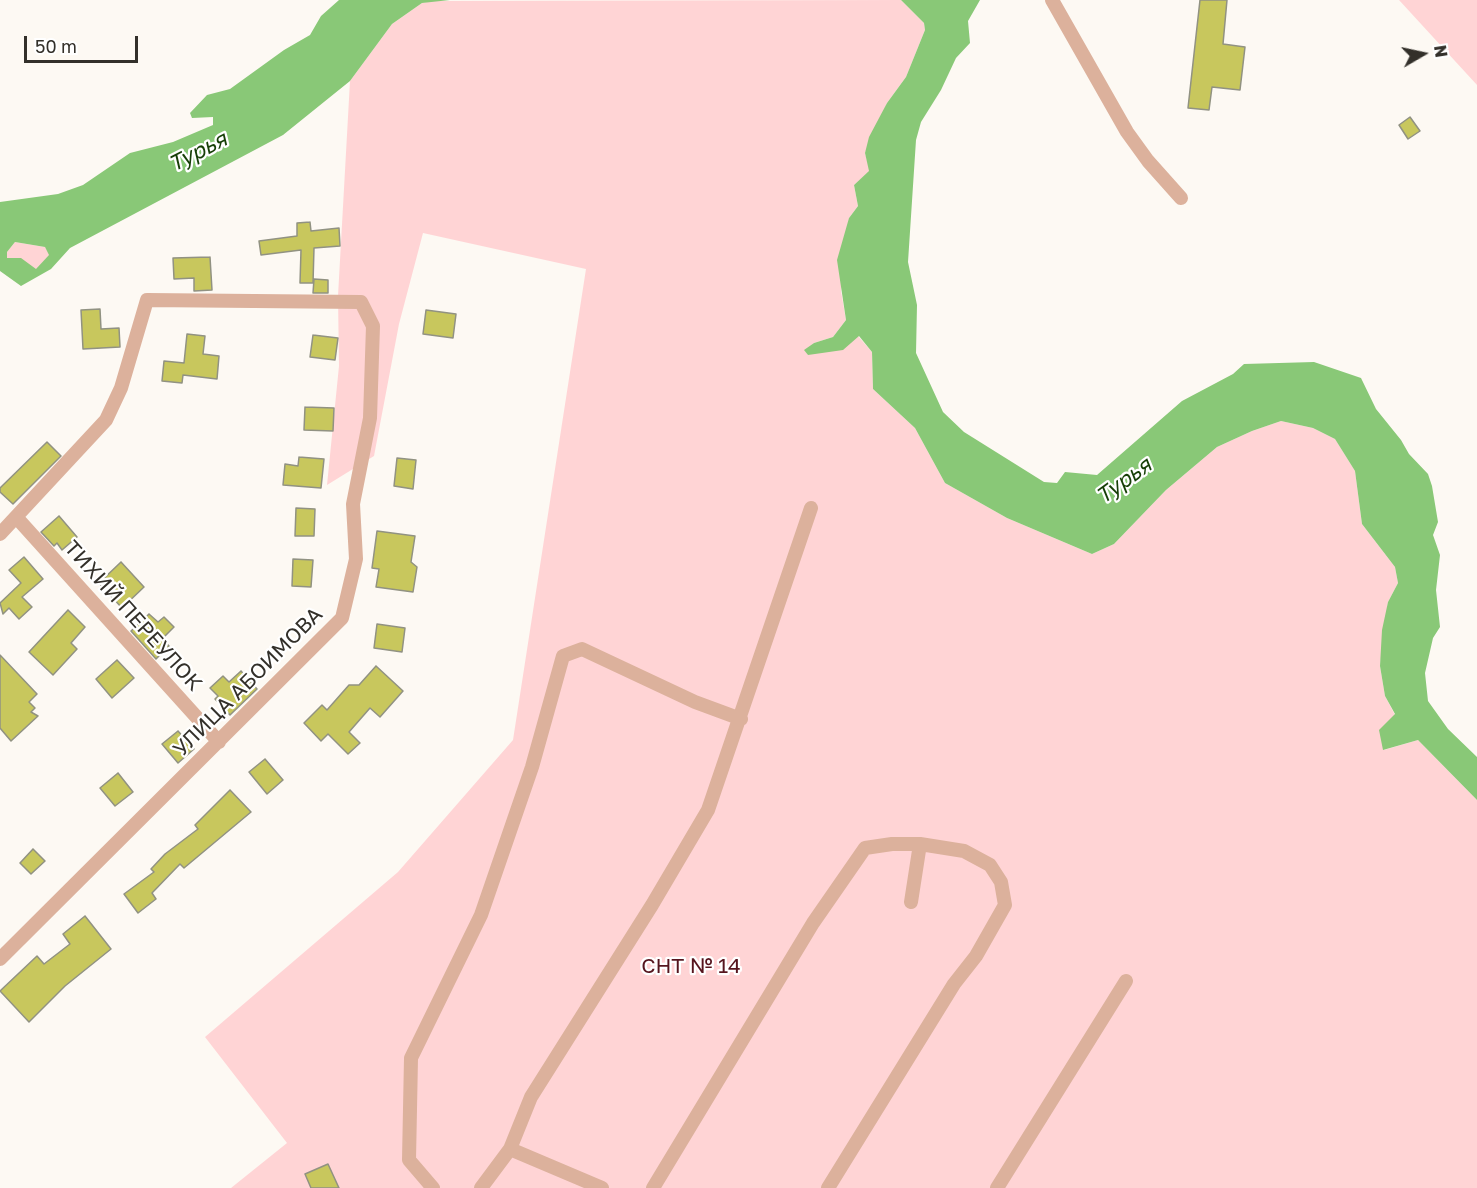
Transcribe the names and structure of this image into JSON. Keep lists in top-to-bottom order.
{
  "streets": {
    "street": ["ТИХИЙ ПЕРЕУЛОК", "УЛИЦА АБОИМОВА"]
  },
  "crossings": [
    ["ТИХИЙ ПЕРЕУЛОК", "УЛИЦА АБОИМОВА"]
  ],
  "water": ["Турья"],
  "parks": ["СНТ № 14"],
  "scale_bar": "50 m",
  "north": "right"
}
